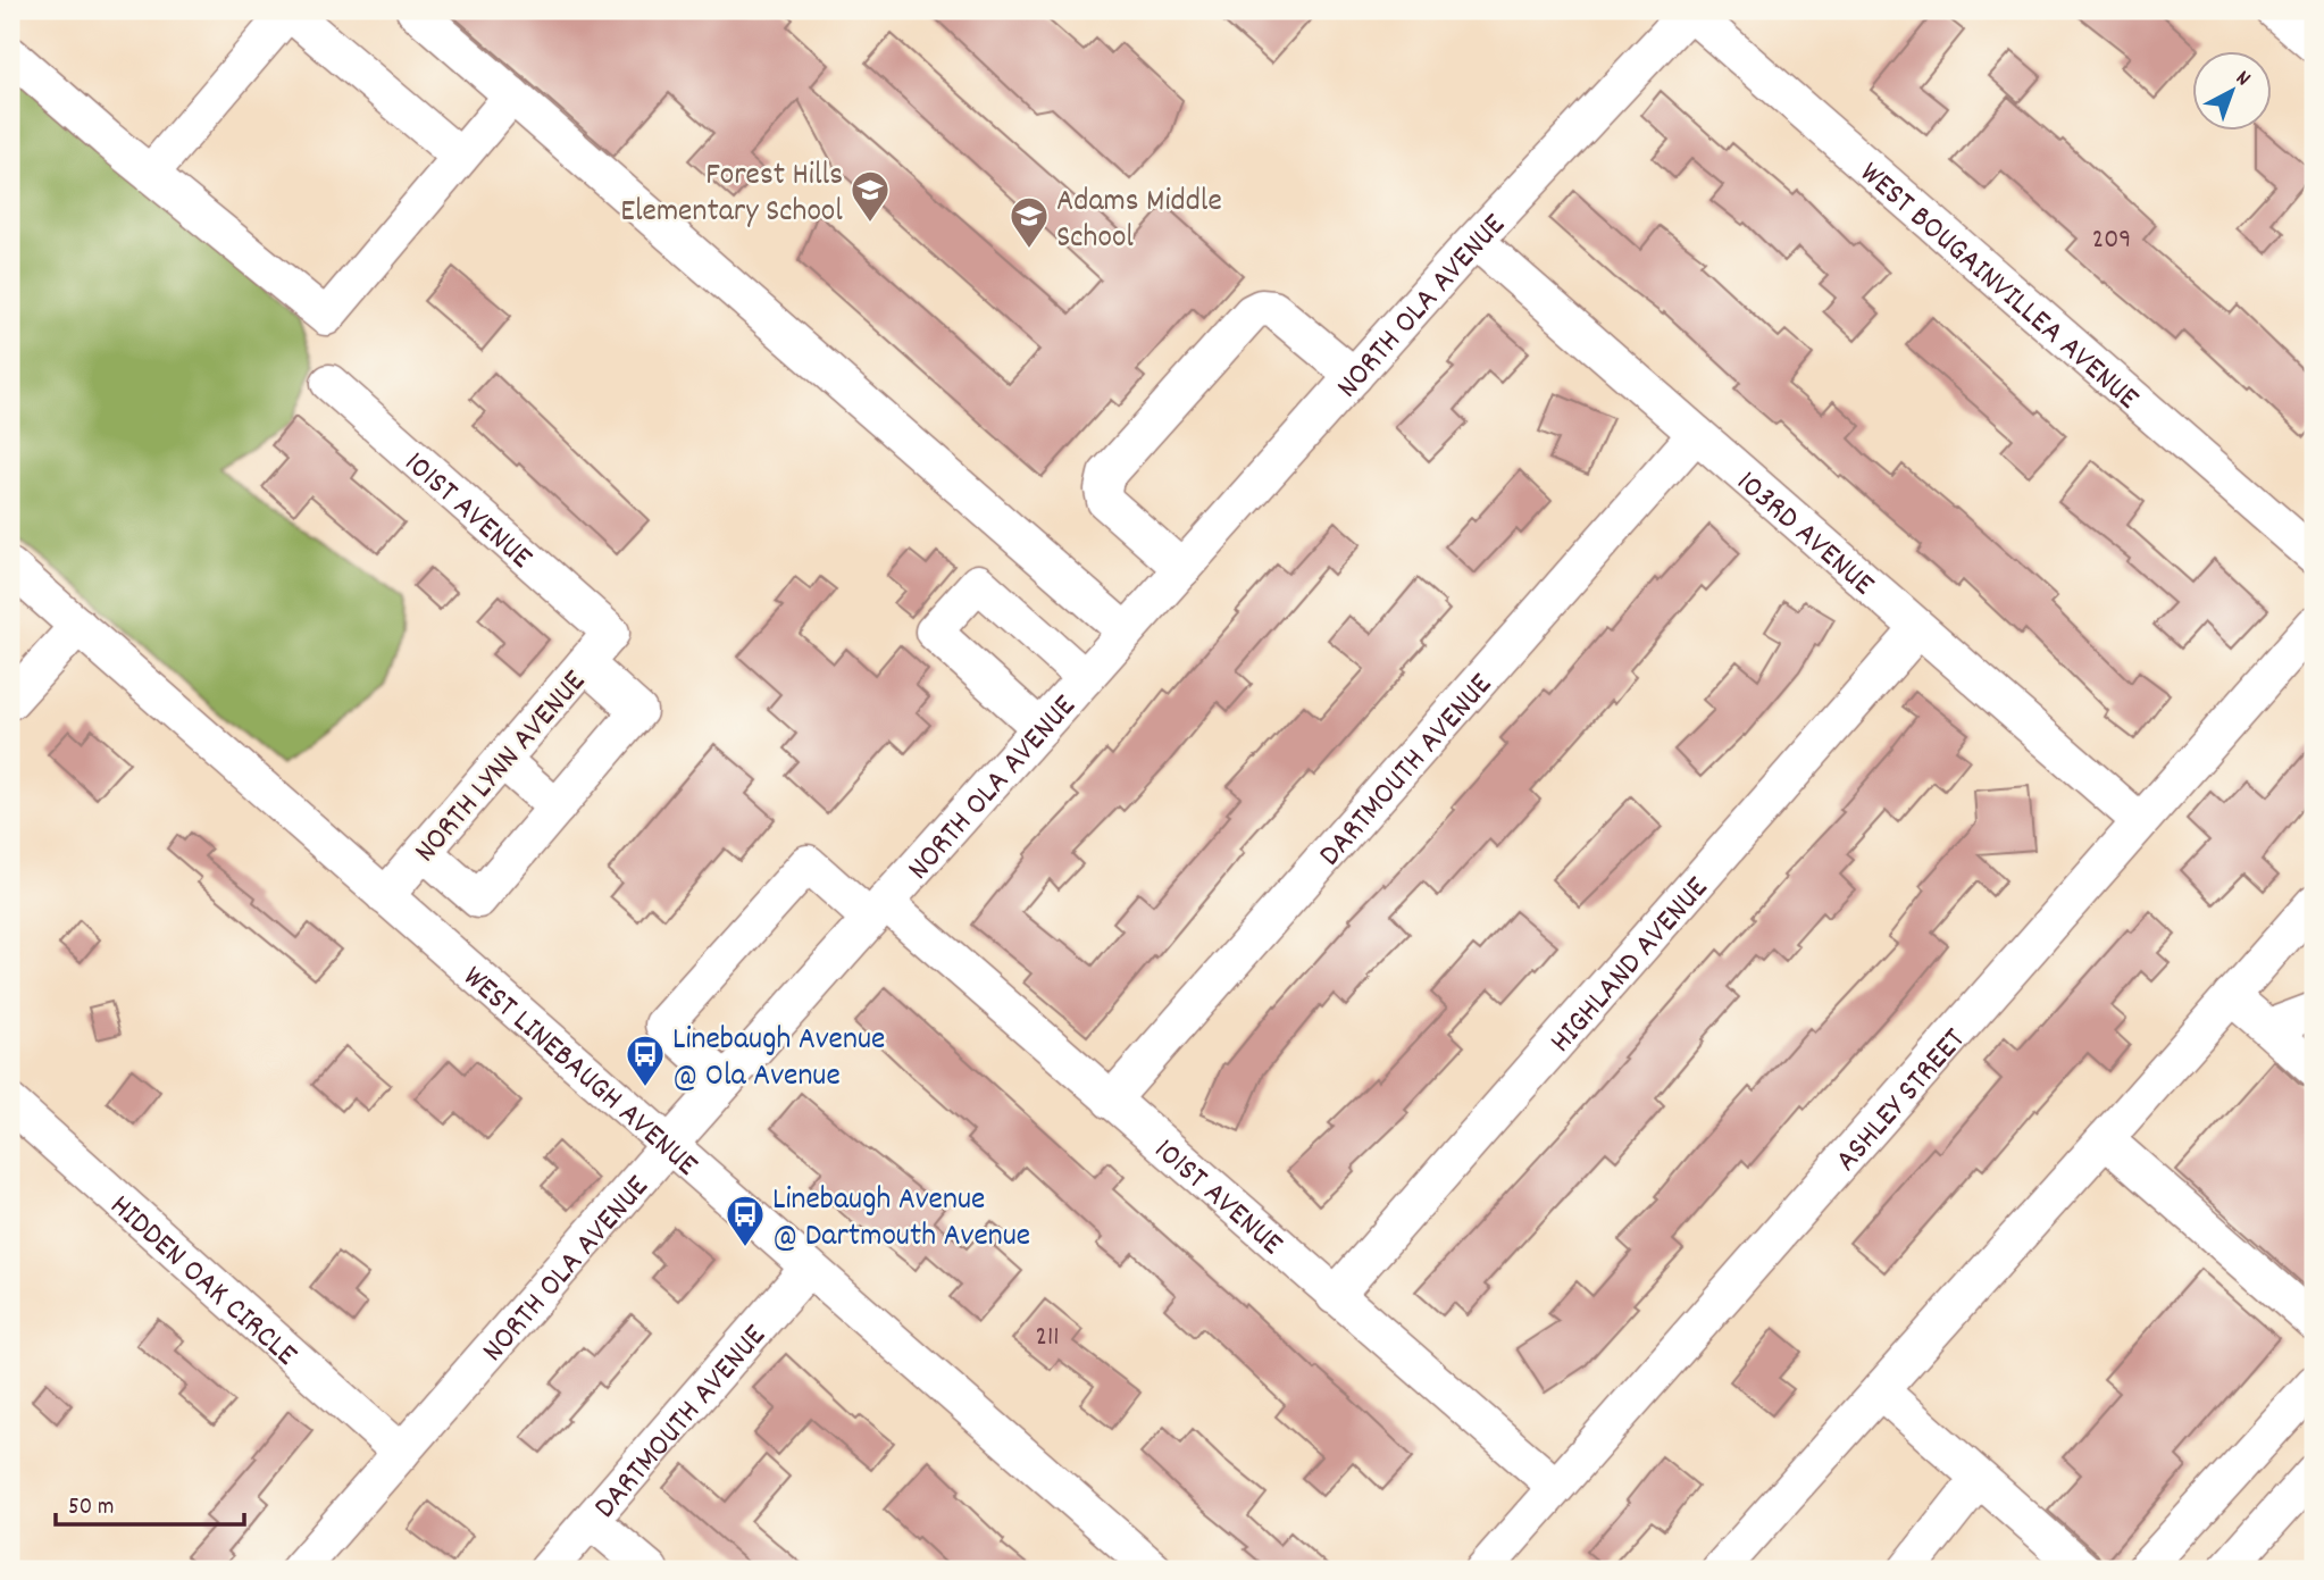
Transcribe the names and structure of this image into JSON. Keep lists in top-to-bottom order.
{
  "streets": {
    "street": [
      "WEST BOUGAINVILLEA AVENUE",
      "NORTH OLA AVENUE",
      "101ST AVENUE",
      "103RD AVENUE",
      "NORTH LYNN AVENUE",
      "DARTMOUTH AVENUE",
      "HIGHLAND AVENUE",
      "WEST LINEBAUGH AVENUE",
      "ASHLEY STREET",
      "HIDDEN OAK CIRCLE"
    ]
  },
  "crossings": [
    ["WEST BOUGAINVILLEA AVENUE", "NORTH OLA AVENUE"],
    ["NORTH OLA AVENUE", "101ST AVENUE"],
    ["NORTH OLA AVENUE", "103RD AVENUE"],
    ["NORTH OLA AVENUE", "WEST LINEBAUGH AVENUE"],
    ["NORTH OLA AVENUE", "HIDDEN OAK CIRCLE"],
    ["101ST AVENUE", "NORTH LYNN AVENUE"],
    ["101ST AVENUE", "DARTMOUTH AVENUE"],
    ["101ST AVENUE", "HIGHLAND AVENUE"],
    ["101ST AVENUE", "ASHLEY STREET"],
    ["103RD AVENUE", "DARTMOUTH AVENUE"],
    ["103RD AVENUE", "HIGHLAND AVENUE"],
    ["103RD AVENUE", "ASHLEY STREET"],
    ["NORTH LYNN AVENUE", "WEST LINEBAUGH AVENUE"],
    ["DARTMOUTH AVENUE", "WEST LINEBAUGH AVENUE"]
  ],
  "places": {
    "school or university": ["Forest Hills Elementary School", "Adams Middle School"],
    "bus stop": ["Linebaugh Avenue @ Ola Avenue", "Linebaugh Avenue @ Dartmouth Avenue"]
  },
  "house_numbers": ["209", "211"],
  "scale_bar": "50 m",
  "north": "top right"
}
